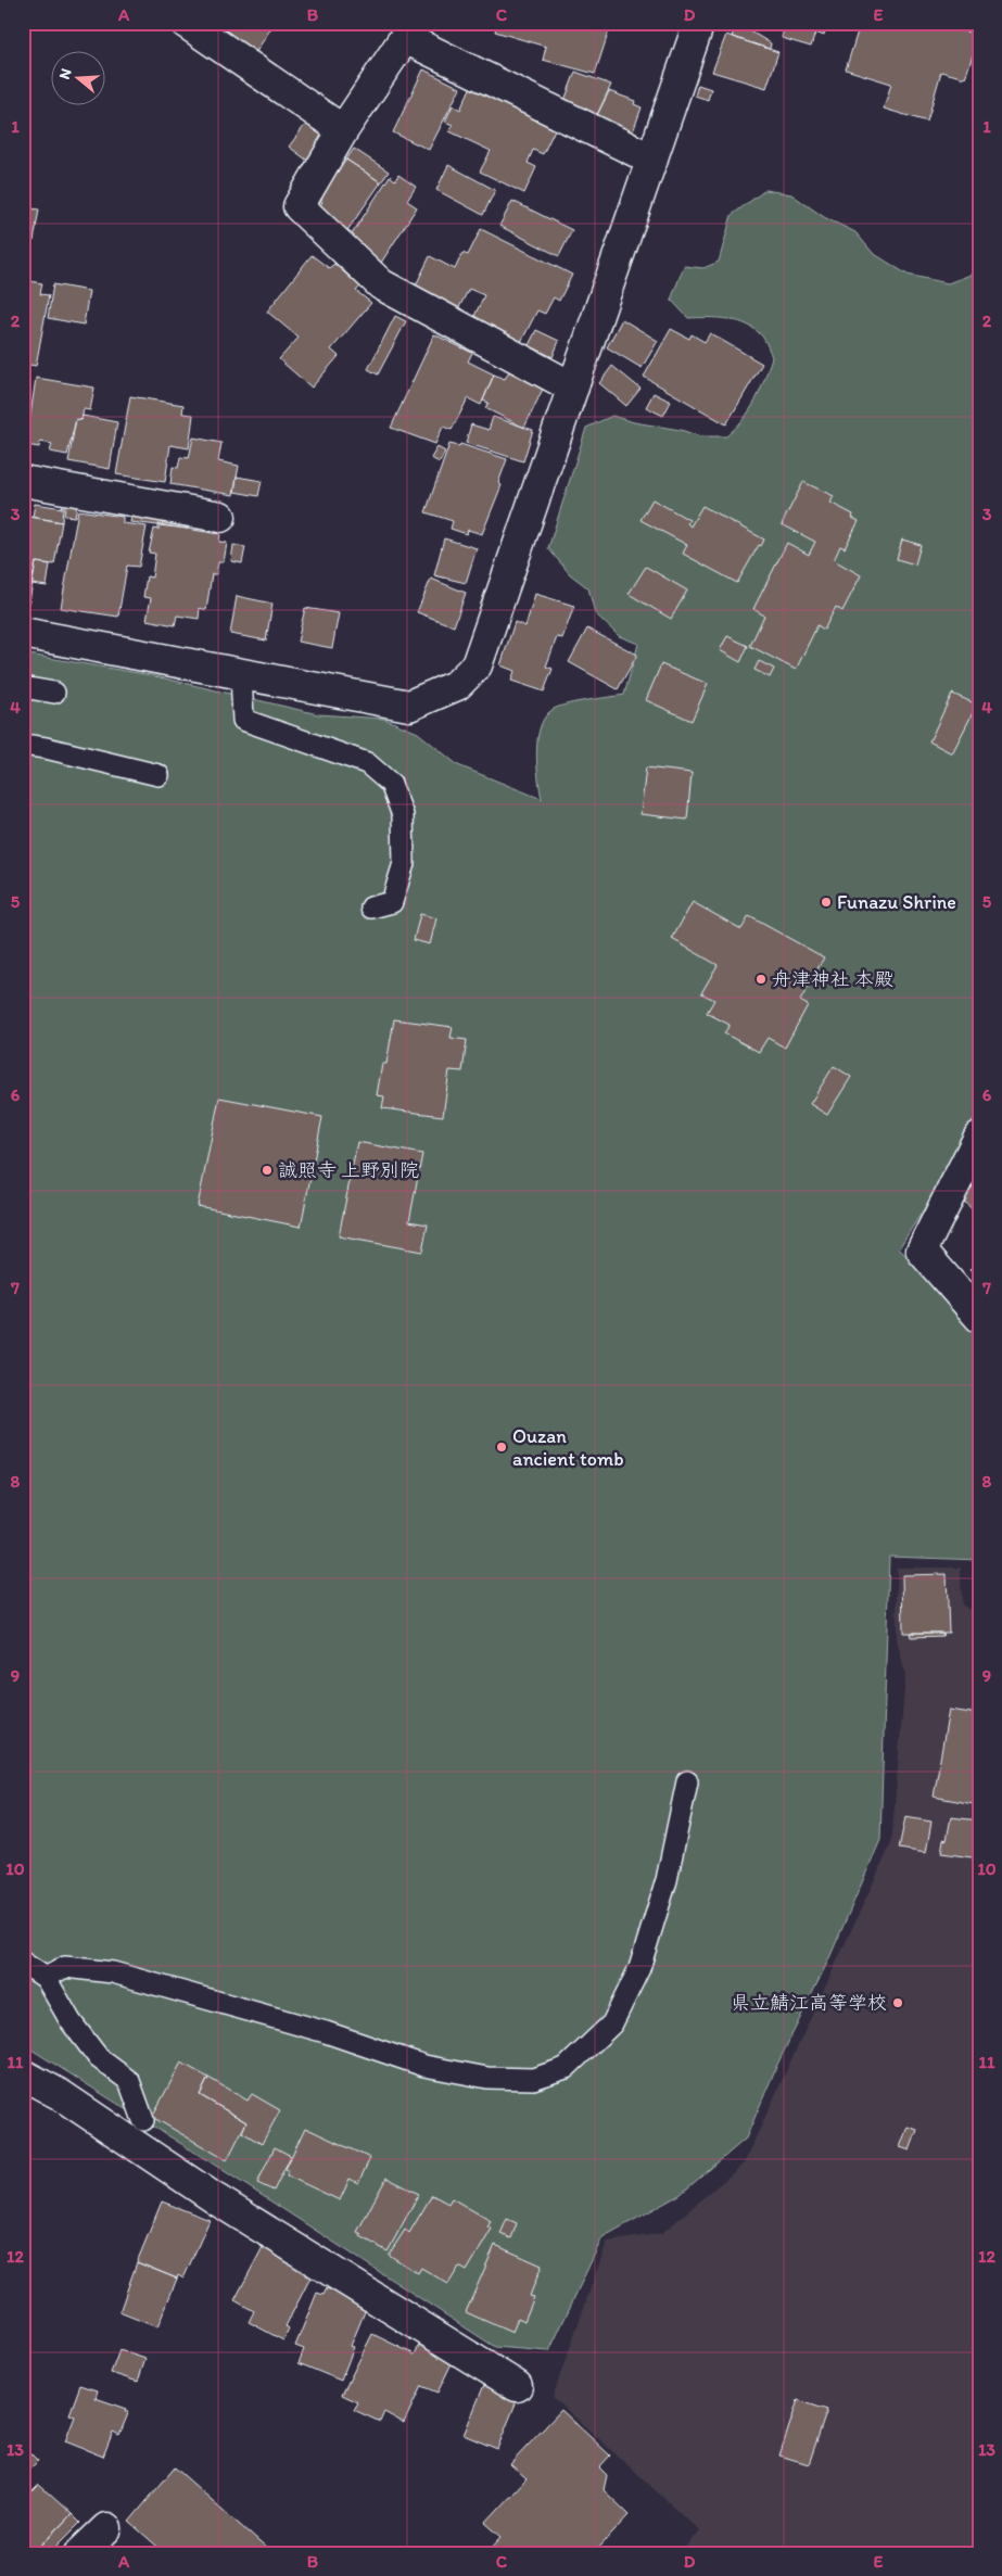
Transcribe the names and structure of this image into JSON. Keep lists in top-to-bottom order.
{
  "places": [
    "Funazu Shrine",
    "舟津神社 本殿",
    "誠照寺 上野別院",
    "Ouzan ancient tomb",
    "県立鯖江高等学校"
  ],
  "north": "left",
  "grid": {
    "columns": [
      "A",
      "B",
      "C",
      "D",
      "E"
    ],
    "rows": [
      "1",
      "2",
      "3",
      "4",
      "5",
      "6",
      "7",
      "8",
      "9",
      "10",
      "11",
      "12",
      "13"
    ]
  }
}
